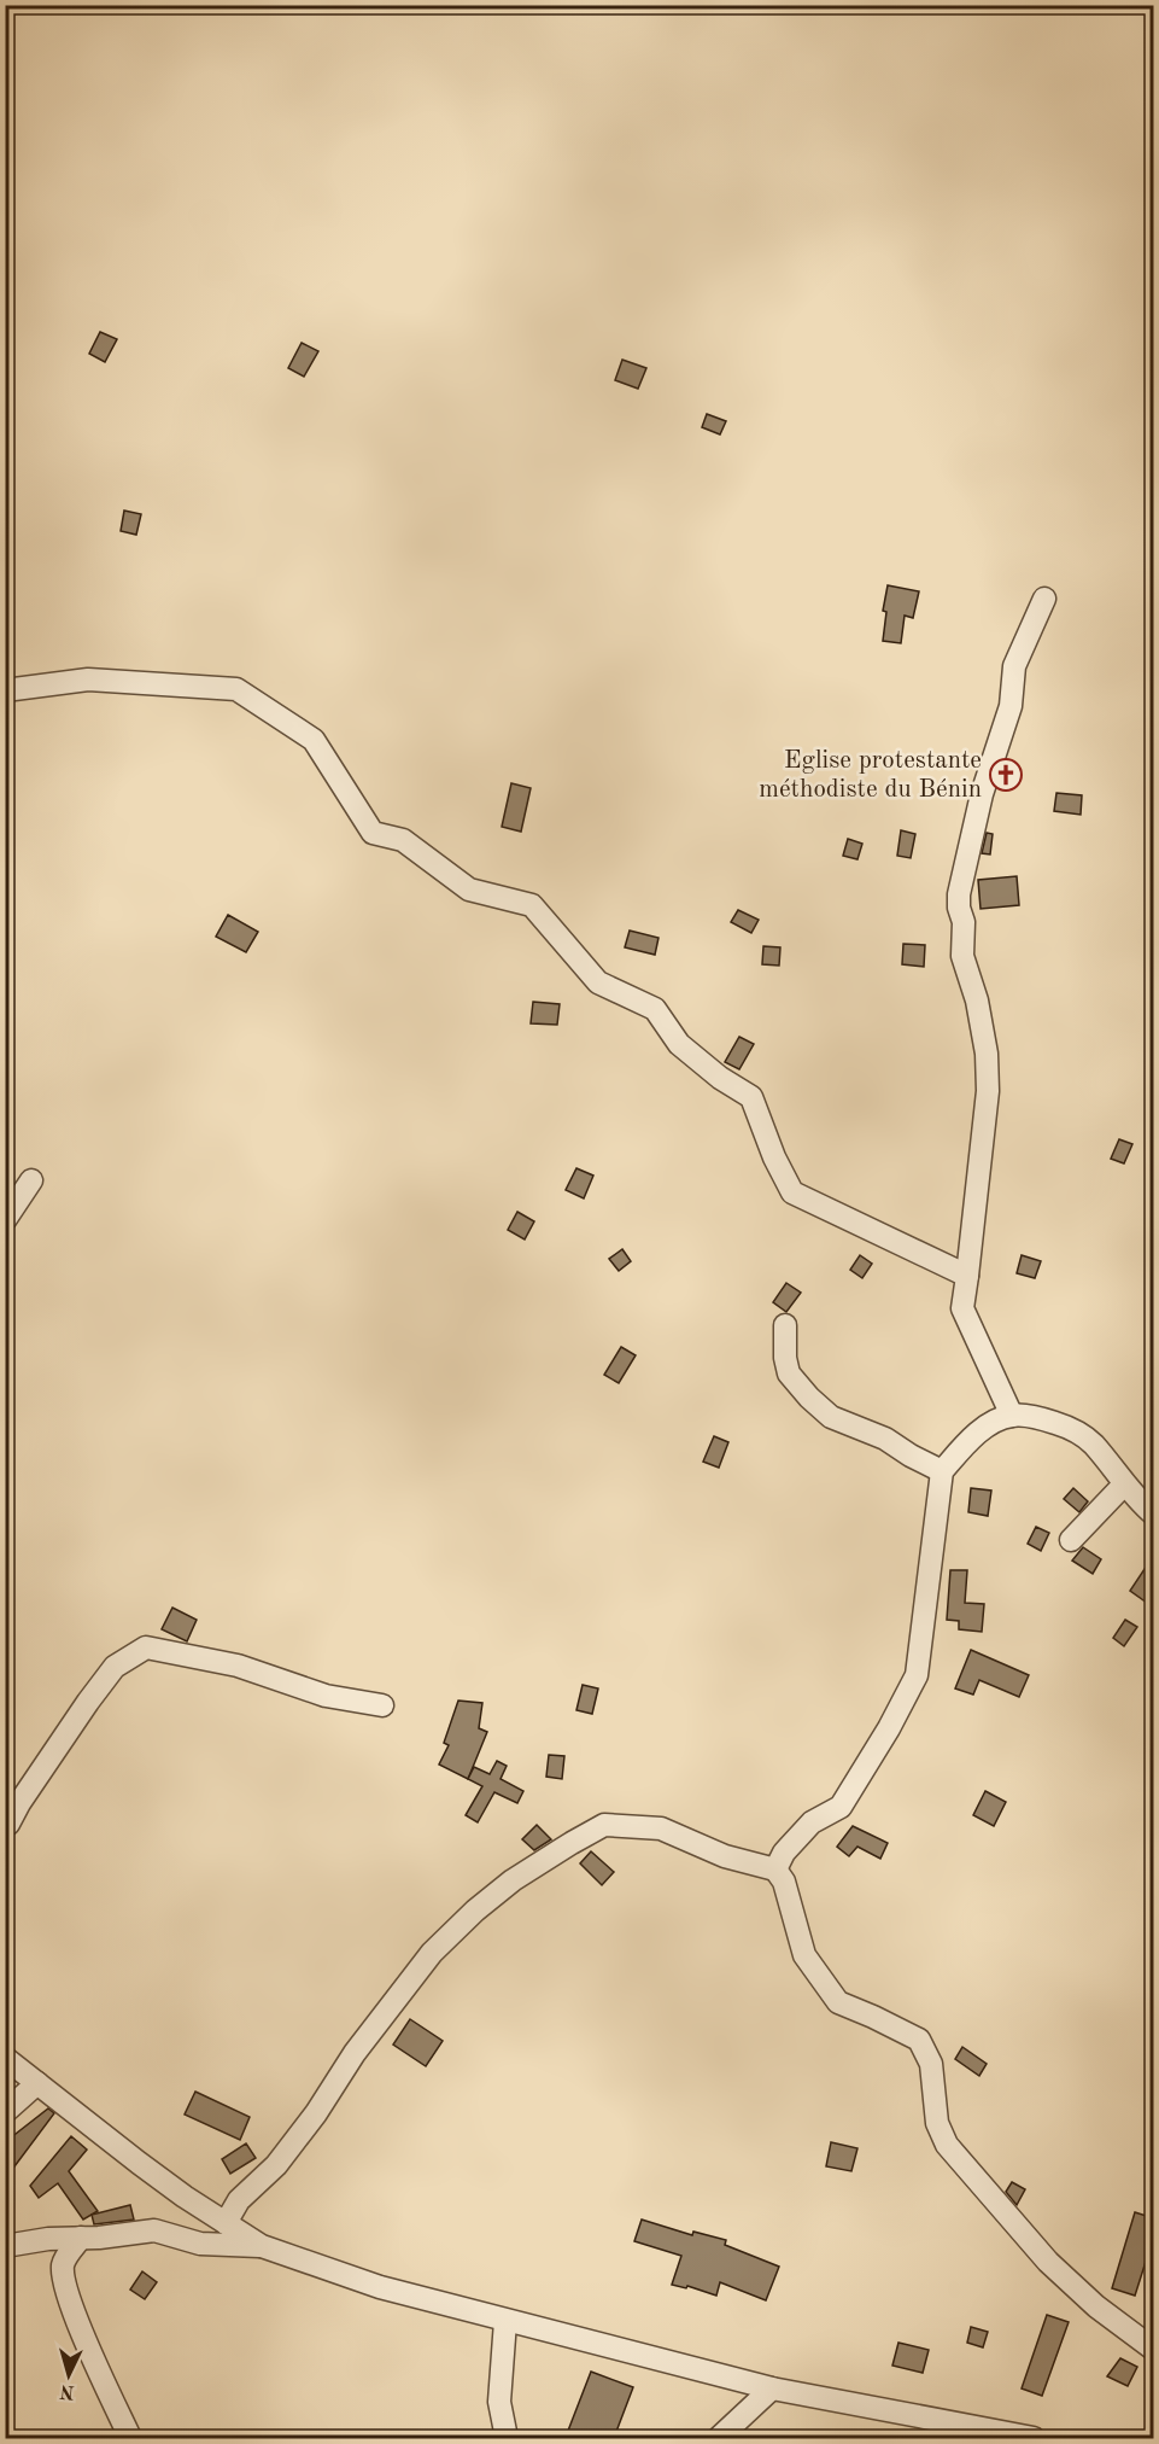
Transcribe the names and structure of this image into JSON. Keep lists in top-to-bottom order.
{
  "places": {
    "church": ["Eglise protestante méthodiste du Bénin"]
  },
  "north": "bottom"
}
